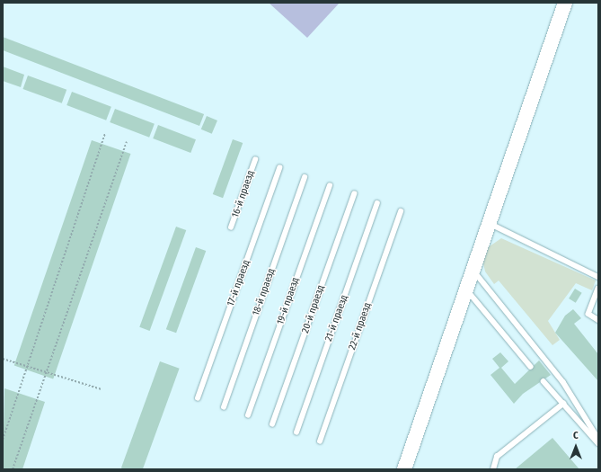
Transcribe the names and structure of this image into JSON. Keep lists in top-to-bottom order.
{
  "streets": {
    "lane": [
      "16-й праезд",
      "17-й праезд",
      "18-й праезд",
      "19-й праезд",
      "20-й праезд",
      "21-й праезд",
      "22-й праезд"
    ]
  },
  "north": "top"
}
